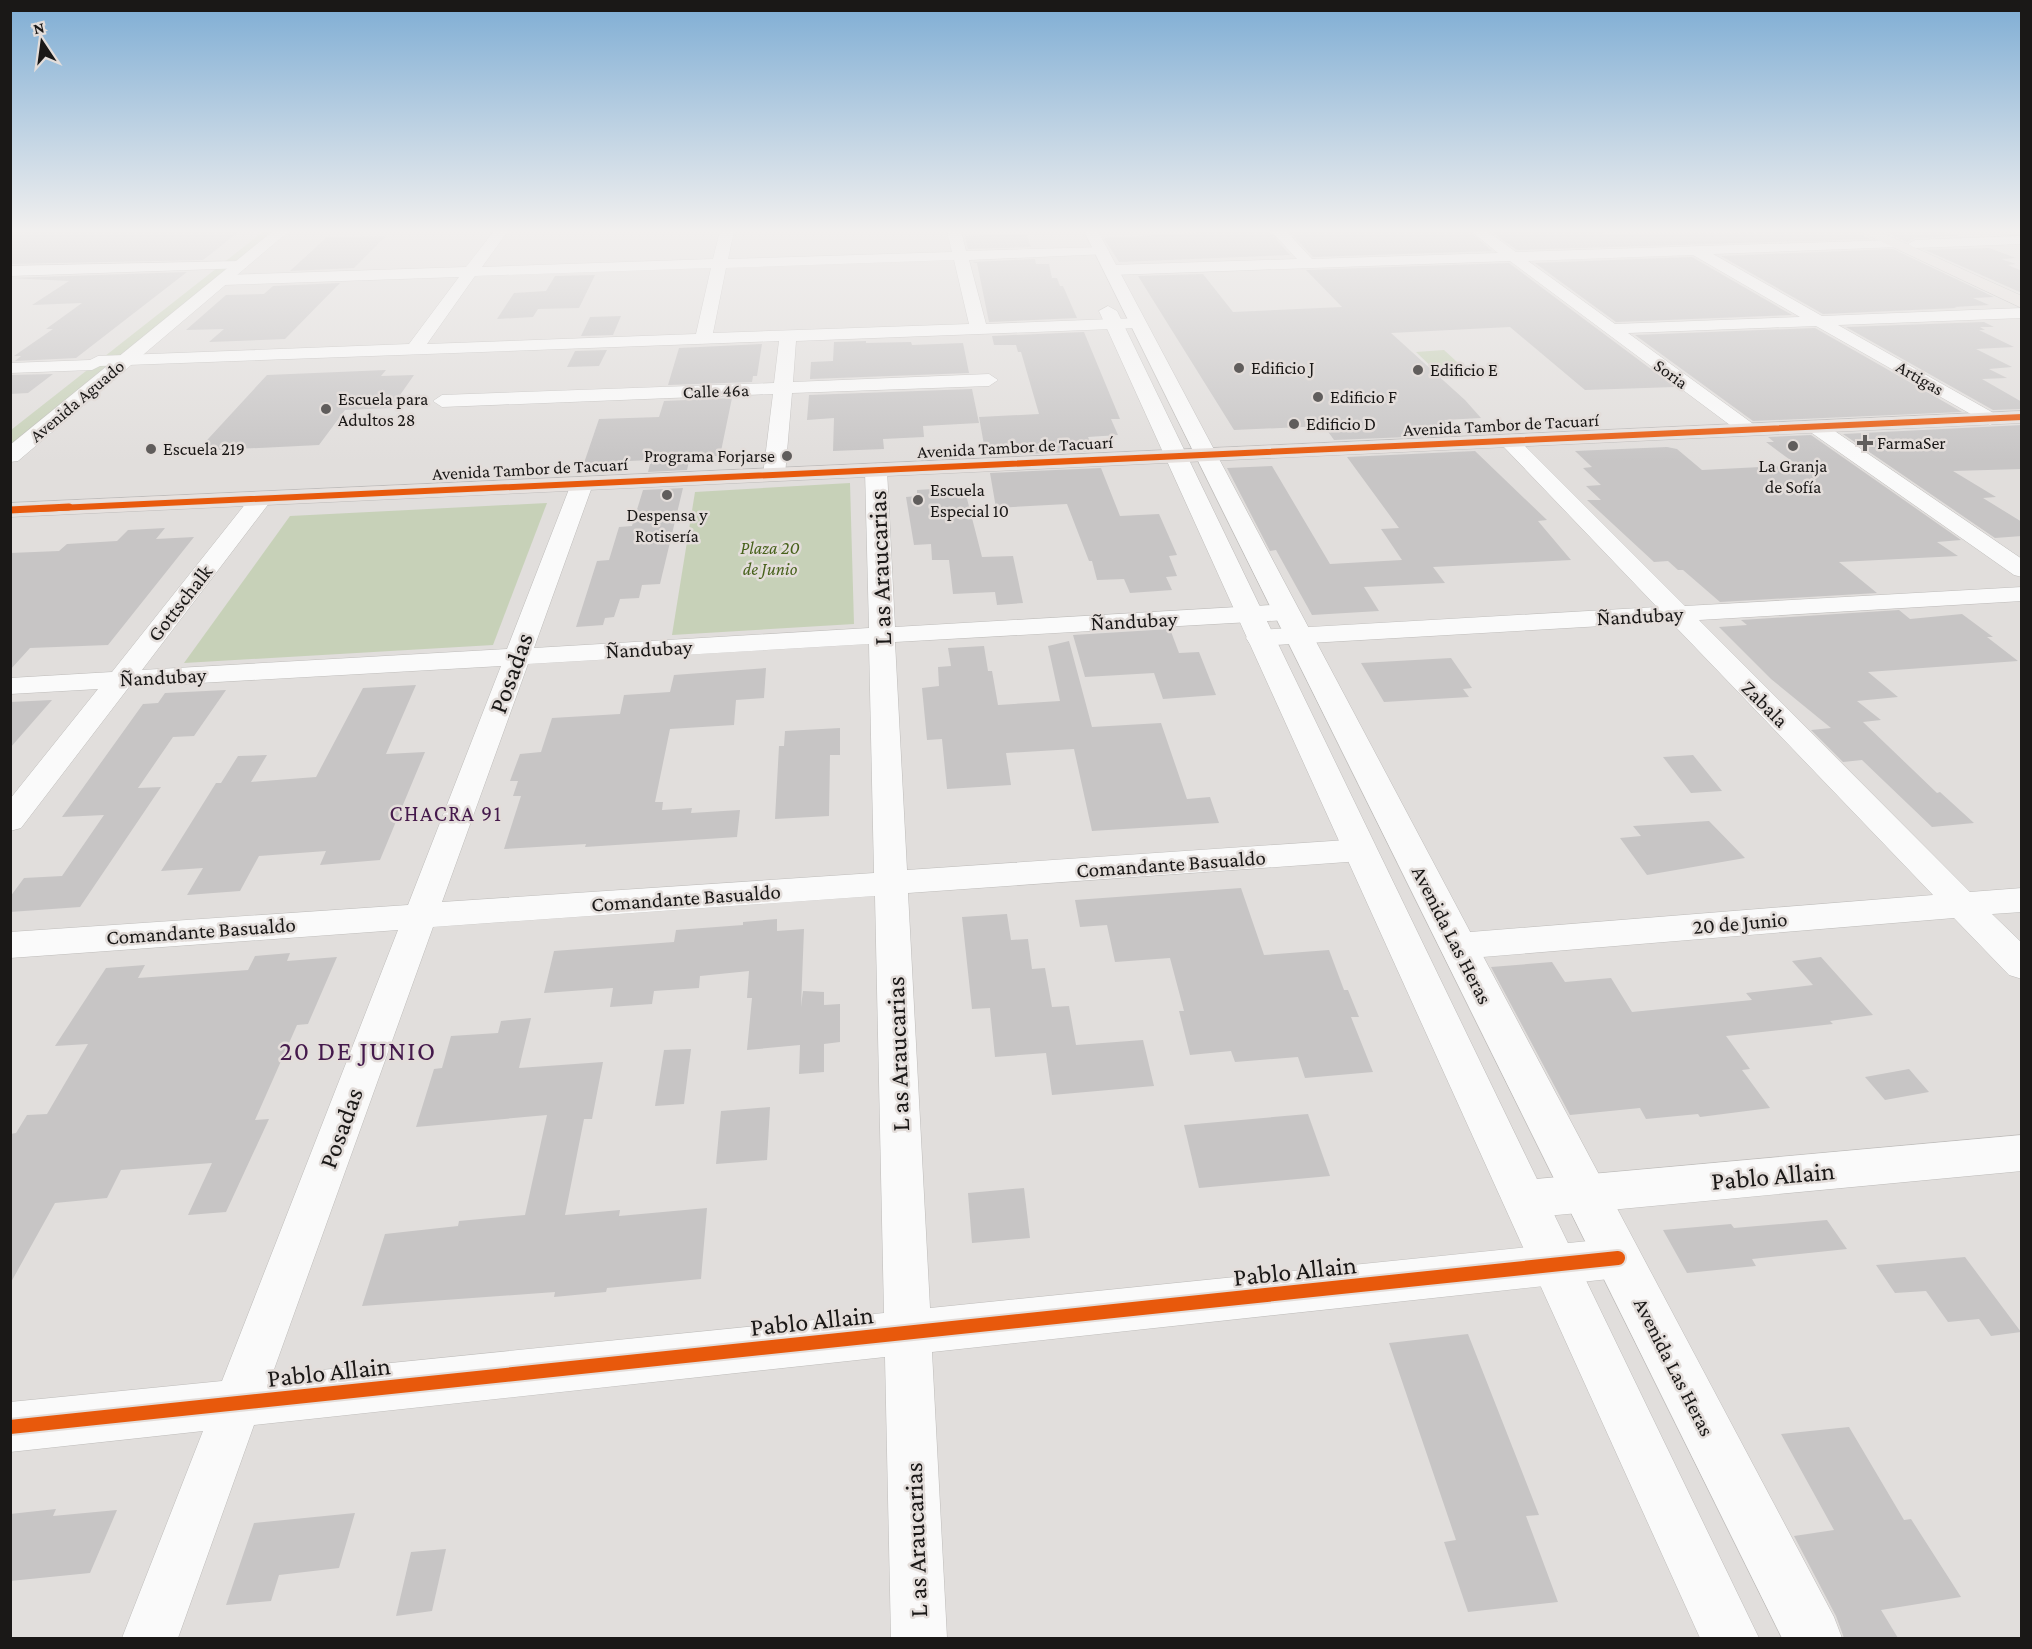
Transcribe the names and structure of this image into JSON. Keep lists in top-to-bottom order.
{
  "streets": {
    "main road": ["Avenida Aguado", "Avenida Tambor de Tacuarí", "Avenida Las Heras"],
    "street": [
      "Soria",
      "Artigas",
      "Calle 46a",
      "L as Araucarias",
      "Gottschalk",
      "Ñandubay",
      "Posadas",
      "Zabala",
      "Comandante Basualdo",
      "20 de Junio",
      "Pablo Allain"
    ]
  },
  "crossings": [
    ["Soria", "Avenida Tambor de Tacuarí"],
    ["Artigas", "Avenida Tambor de Tacuarí"],
    ["Avenida Tambor de Tacuarí", "L as Araucarias"],
    ["Avenida Tambor de Tacuarí", "Gottschalk"],
    ["Avenida Tambor de Tacuarí", "Posadas"],
    ["Avenida Tambor de Tacuarí", "Zabala"],
    ["Avenida Tambor de Tacuarí", "Avenida Las Heras"],
    ["L as Araucarias", "Ñandubay"],
    ["L as Araucarias", "Comandante Basualdo"],
    ["L as Araucarias", "Pablo Allain"],
    ["Gottschalk", "Ñandubay"],
    ["Ñandubay", "Posadas"],
    ["Ñandubay", "Zabala"],
    ["Ñandubay", "Avenida Las Heras"],
    ["Posadas", "Comandante Basualdo"],
    ["Posadas", "Pablo Allain"],
    ["Zabala", "20 de Junio"],
    ["Comandante Basualdo", "Avenida Las Heras"],
    ["20 de Junio", "Avenida Las Heras"],
    ["Avenida Las Heras", "Pablo Allain"]
  ],
  "districts": ["CHACRA 91", "20 DE JUNIO"],
  "parks": ["Plaza 20 de Junio"],
  "places": {
    "other": [
      "Edificio J",
      "Edificio E",
      "Edificio F",
      "Escuela para Adultos 28",
      "Edificio D",
      "La Granja de Sofía",
      "Escuela 219",
      "Programa Forjarse",
      "Despensa y Rotisería",
      "Escuela Especial 10"
    ],
    "health": ["FarmaSer"]
  },
  "north": "top"
}
